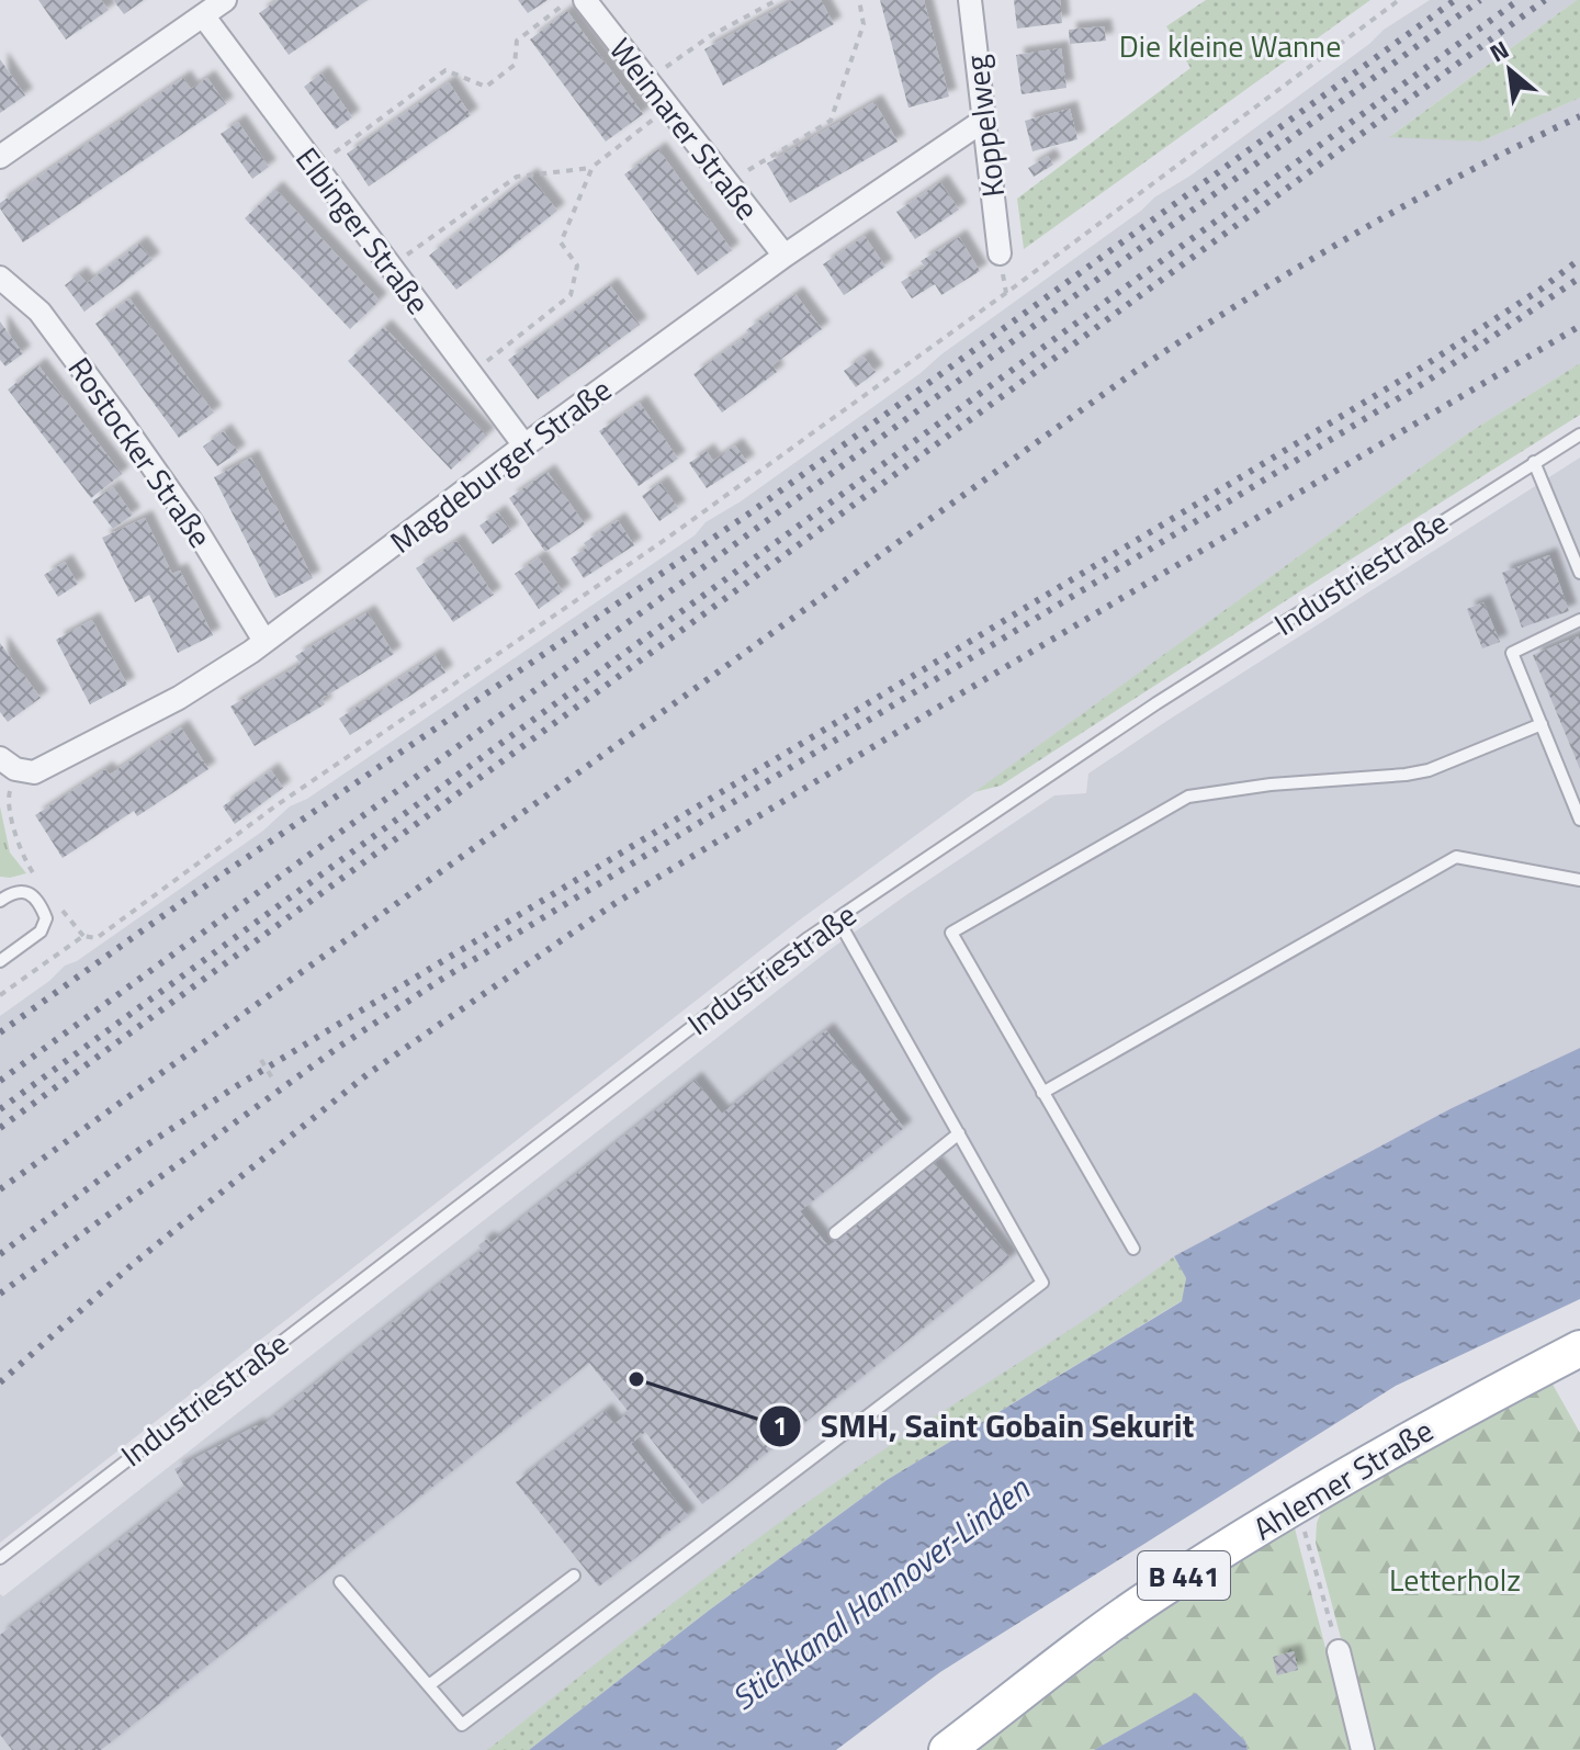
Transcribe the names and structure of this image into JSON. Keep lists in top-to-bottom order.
{
  "streets": {
    "main road": ["Ahlemer Straße", "B 441"],
    "street": [
      "Koppelweg",
      "Weimarer Straße",
      "Elbinger Straße",
      "Rostocker Straße",
      "Magdeburger Straße"
    ],
    "lane": ["Industriestraße"]
  },
  "crossings": [
    ["Koppelweg", "Magdeburger Straße"],
    ["Weimarer Straße", "Magdeburger Straße"],
    ["Elbinger Straße", "Magdeburger Straße"],
    ["Rostocker Straße", "Magdeburger Straße"]
  ],
  "water": ["Stichkanal Hannover-Linden"],
  "parks": ["Die kleine Wanne", "Letterholz"],
  "places": ["SMH, Saint Gobain Sekurit"],
  "north": "top left"
}
